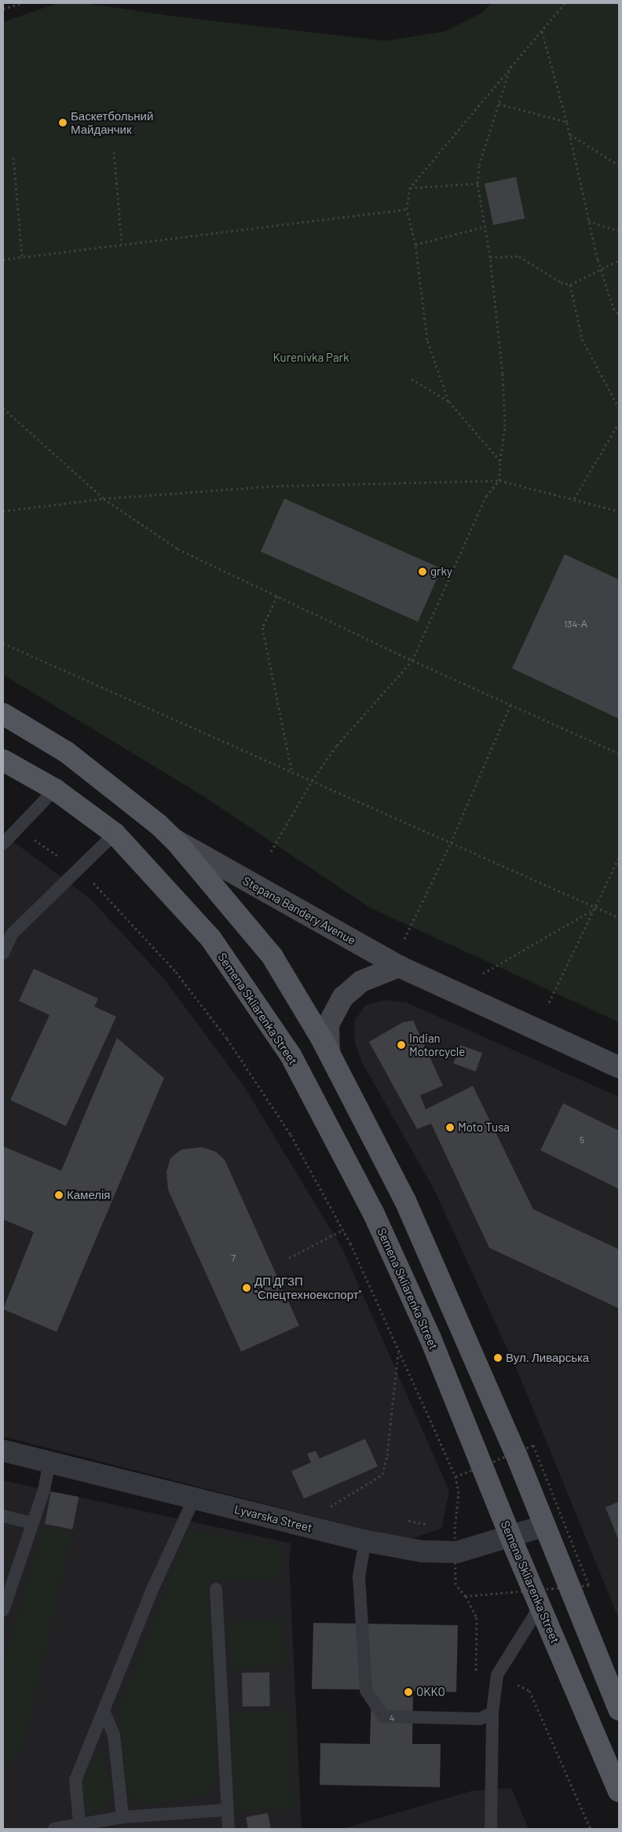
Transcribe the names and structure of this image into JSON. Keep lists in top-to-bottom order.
{
  "streets": {
    "main road": ["Stepana Bandery Avenue", "Semena Skliarenka Street"],
    "street": ["Lyvarska Street"]
  },
  "crossings": [
    ["Semena Skliarenka Street", "Lyvarska Street"]
  ],
  "parks": ["Kurenivka Park"],
  "places": [
    "Баскетбольний Майданчик",
    "grky",
    "Indian Motorcycle",
    "Moto Tusa",
    "Камелія",
    "ДП ДГЗП \"Спецтехноекспорт\"",
    "Вул. Ливарська",
    "OKKO"
  ],
  "house_numbers": [
    "134-А",
    "5",
    "7",
    "4"
  ]
}
